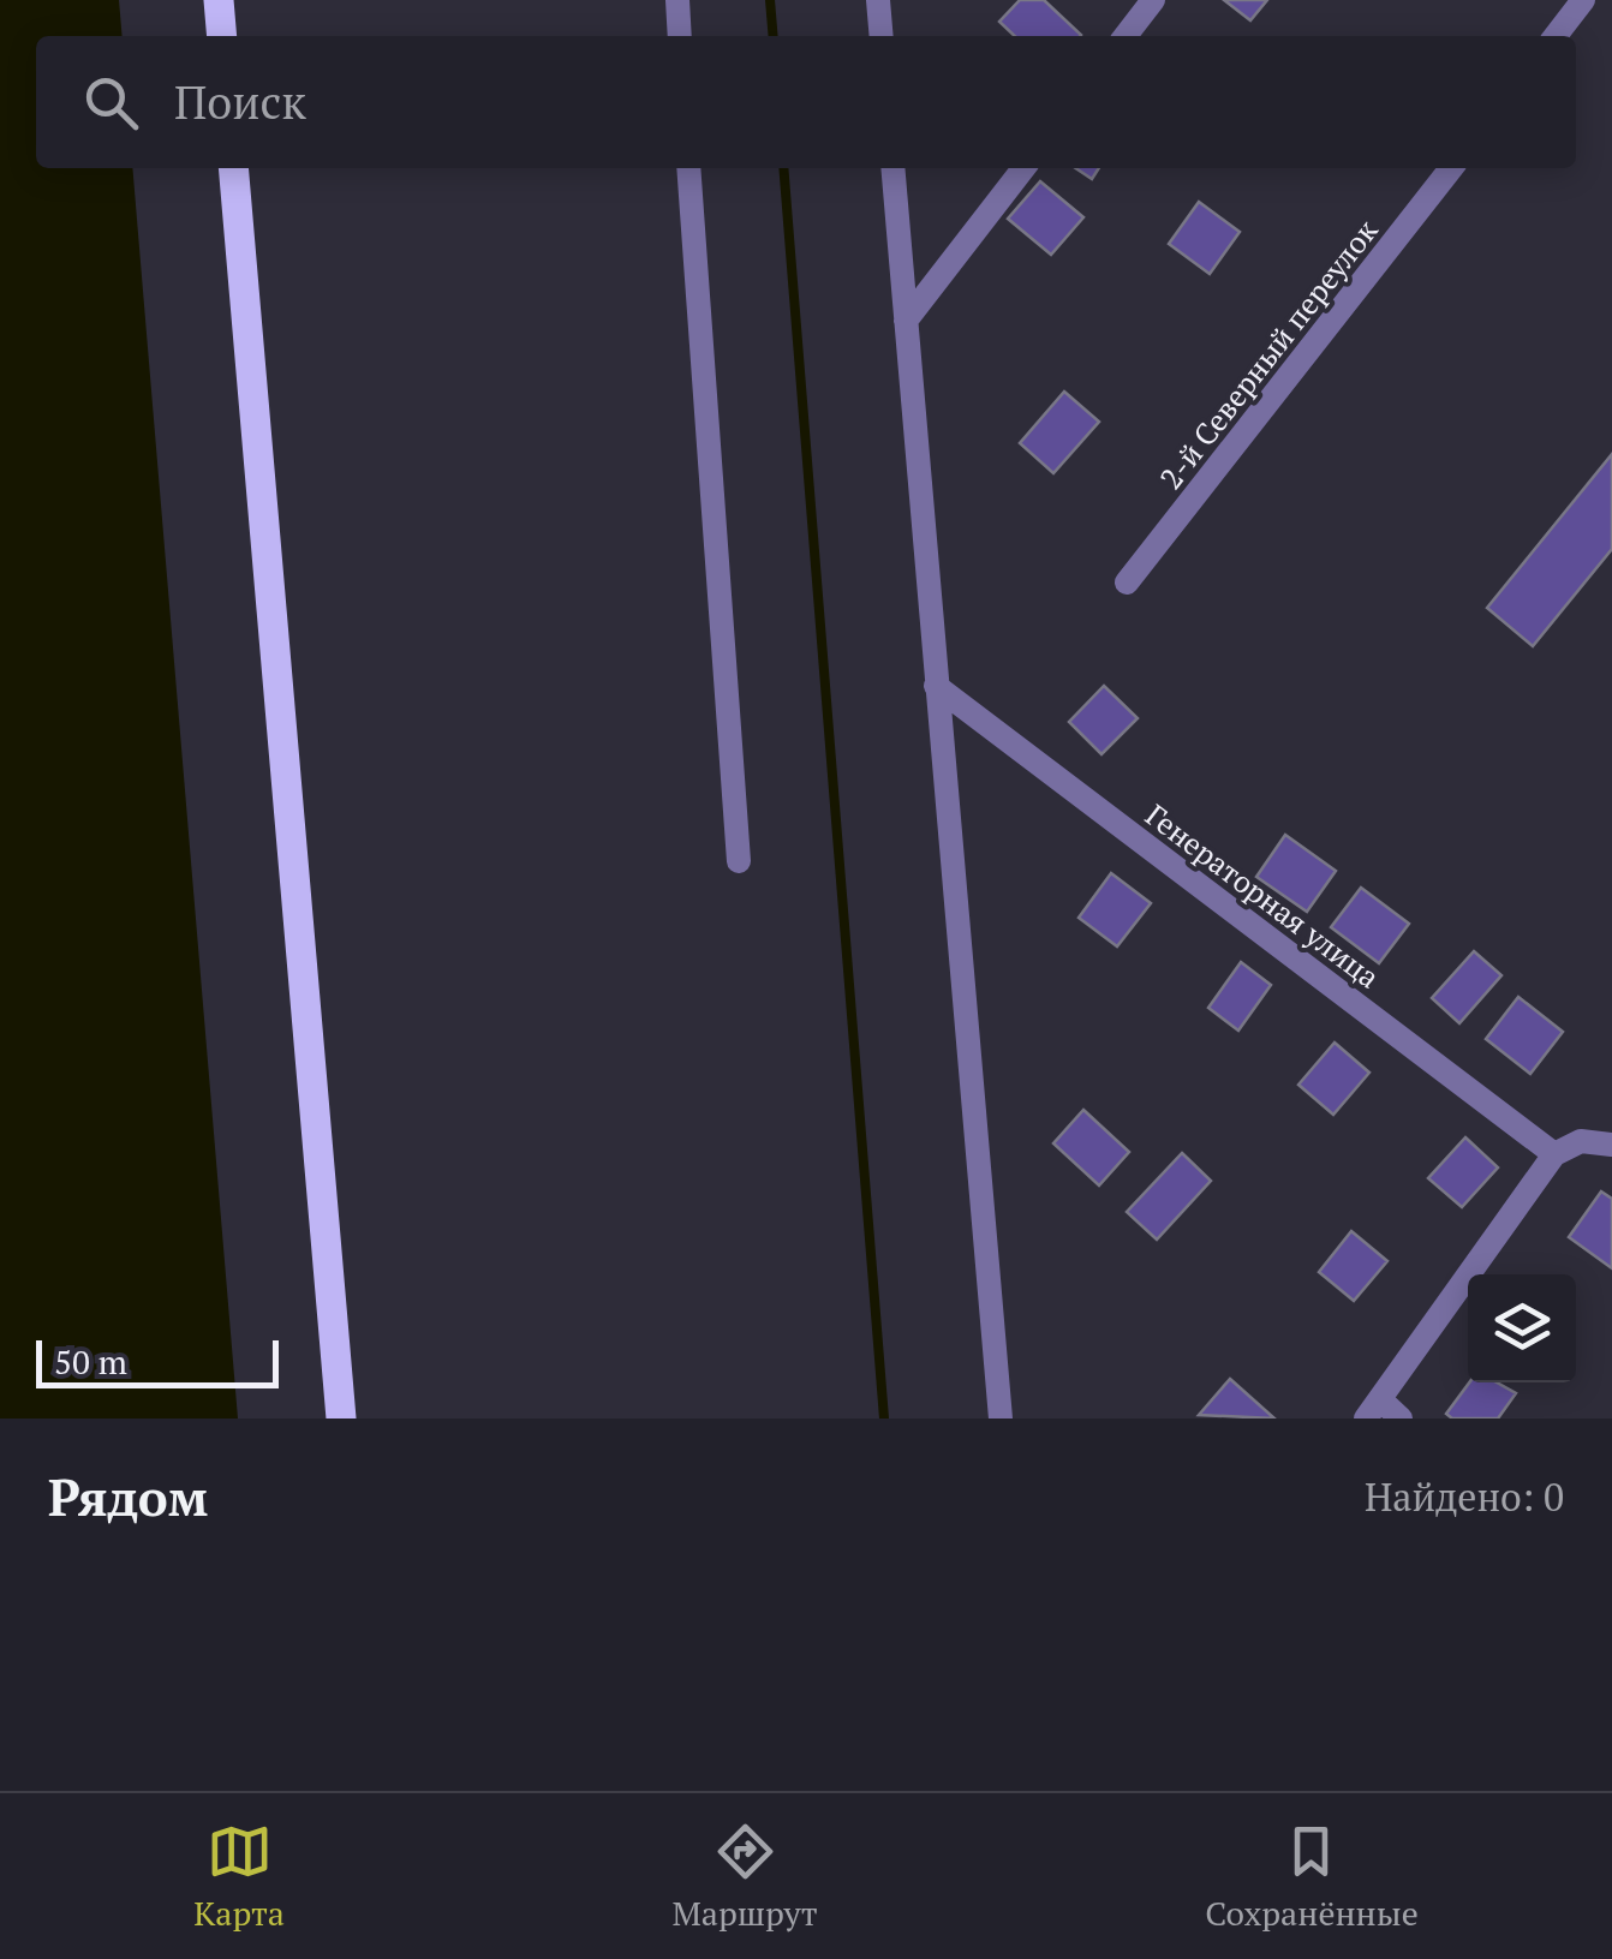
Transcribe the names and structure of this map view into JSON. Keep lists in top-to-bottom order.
{
  "streets": {
    "street": ["2-й Северный переулок", "Генераторная улица"]
  },
  "scale_bar": "50 m",
  "page": {
    "search": "Поиск",
    "scale": "50 m",
    "heading": ["Рядом", "Найдено: 0"],
    "nav": ["Карта", "Маршрут", "Сохранённые"]
  }
}
